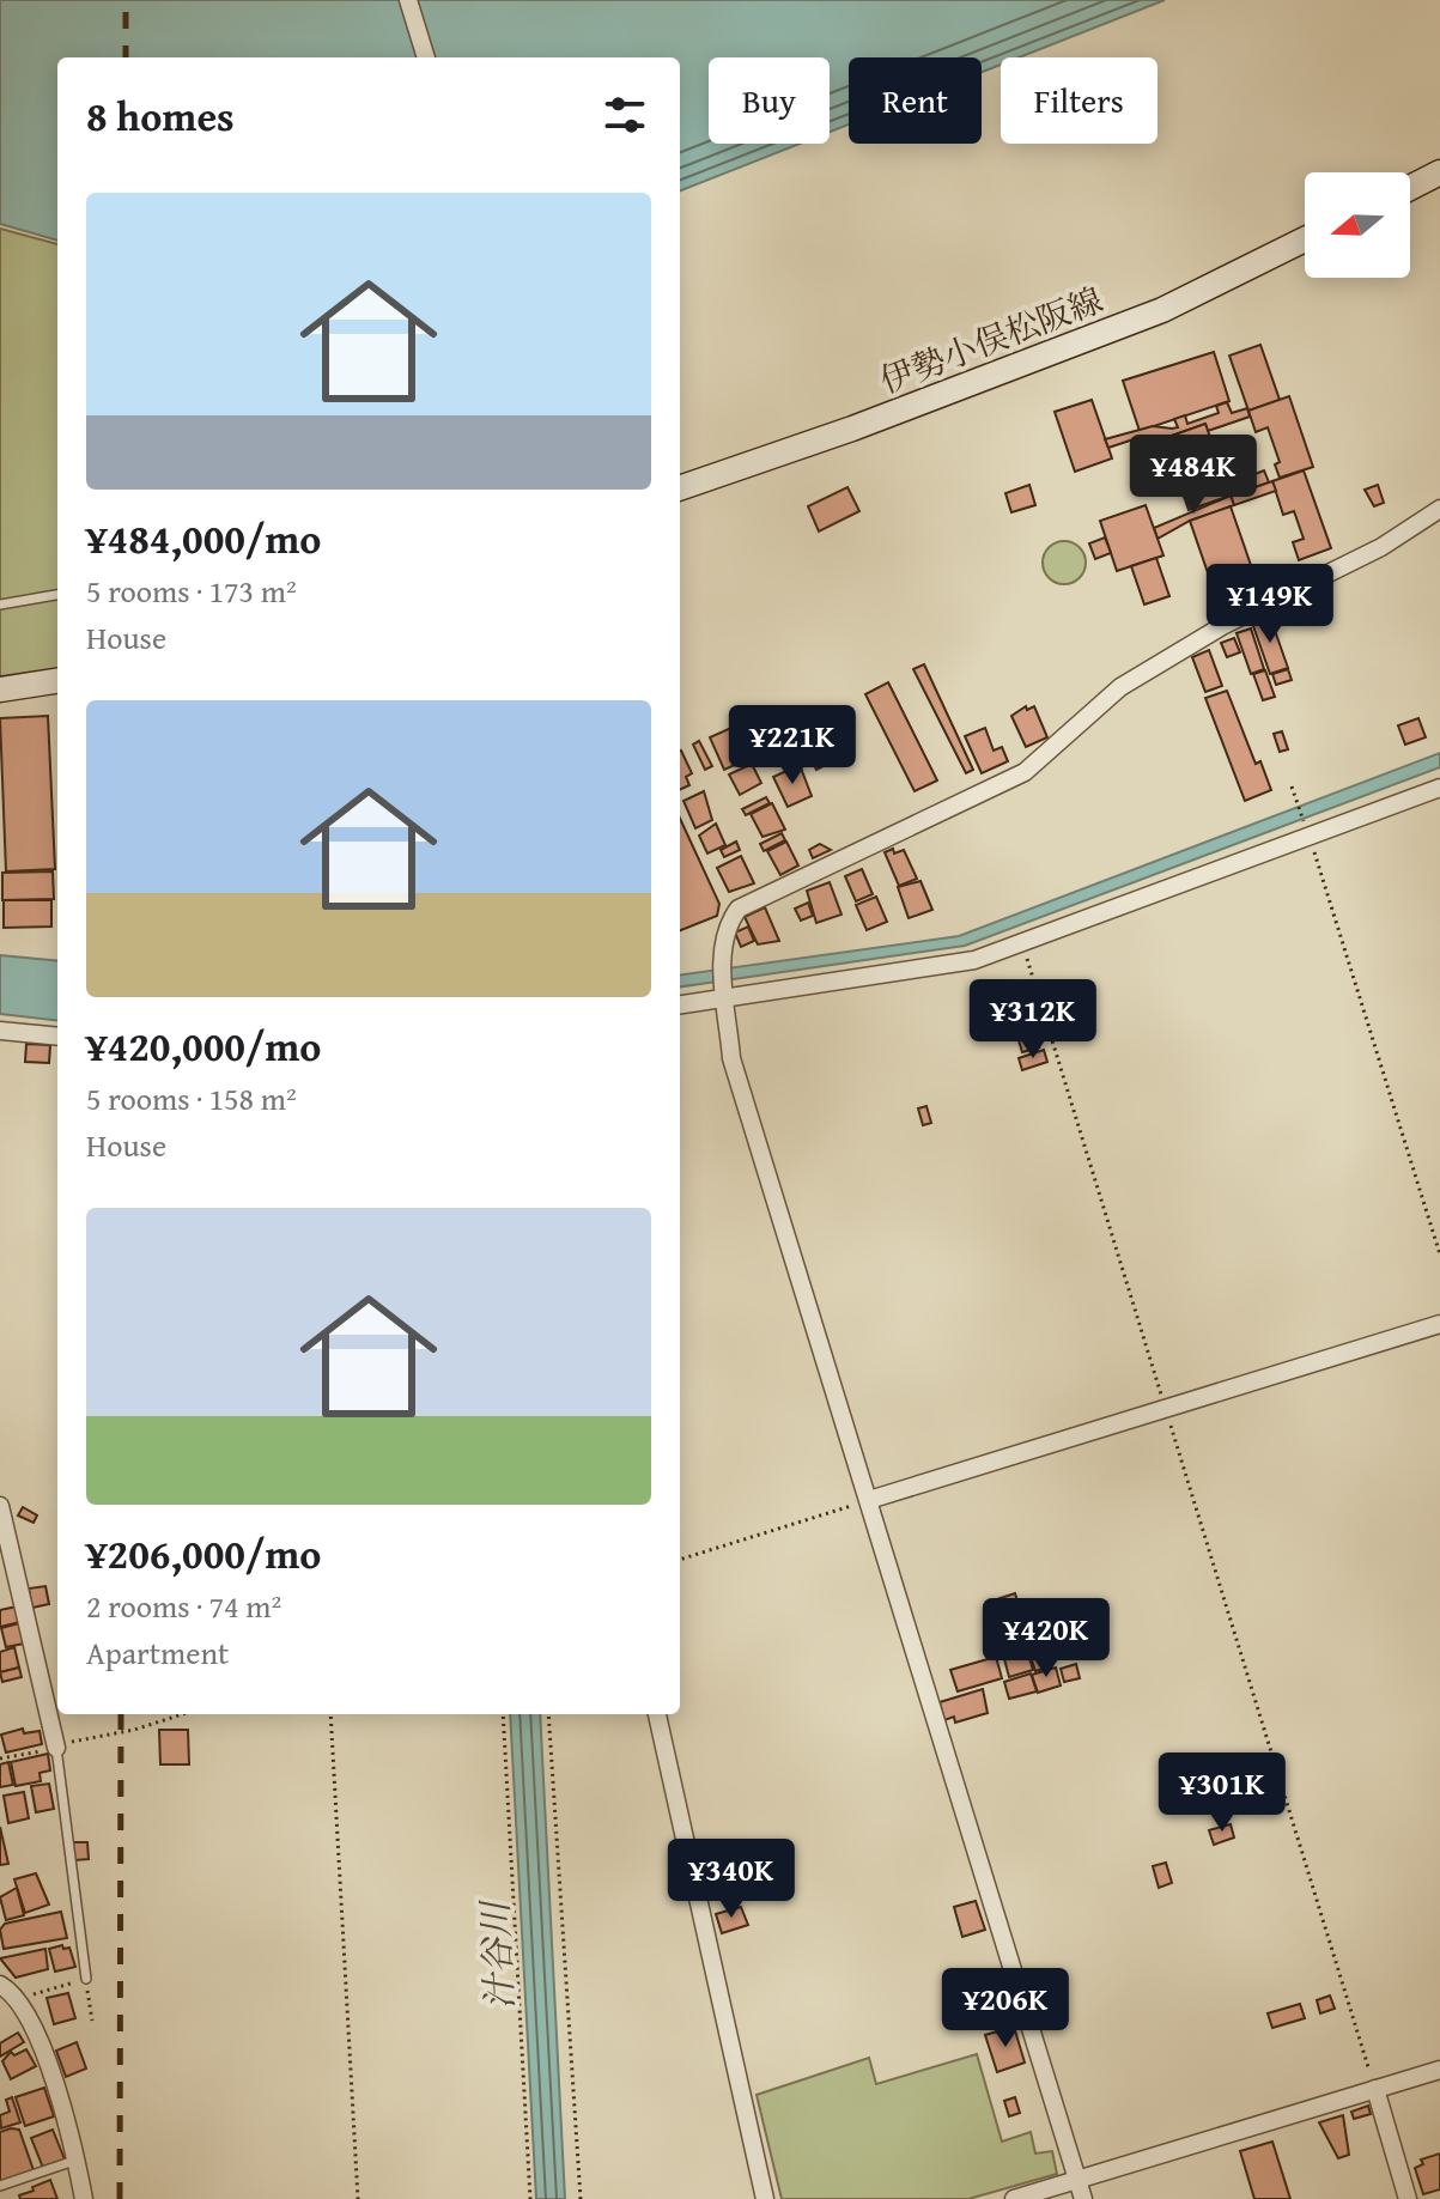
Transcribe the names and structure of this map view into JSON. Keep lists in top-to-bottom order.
{
  "streets": {
    "main road": ["伊勢小俣松阪線"]
  },
  "water": ["汁谷川"],
  "north": "left",
  "page": {
    "chip": ["Buy", "Rent", "Filters"],
    "heading": "8 homes",
    "list": [
      {
        "name": "¥484,000/mo",
        "note": "5 rooms · 173 m² · House"
      },
      {
        "name": "¥420,000/mo",
        "note": "5 rooms · 158 m² · House"
      },
      {
        "name": "¥206,000/mo",
        "note": "2 rooms · 74 m² · Apartment"
      }
    ],
    "price": [
      "¥484K",
      "¥149K",
      "¥221K",
      "¥312K",
      "¥420K",
      "¥301K",
      "¥340K",
      "¥206K"
    ]
  }
}
